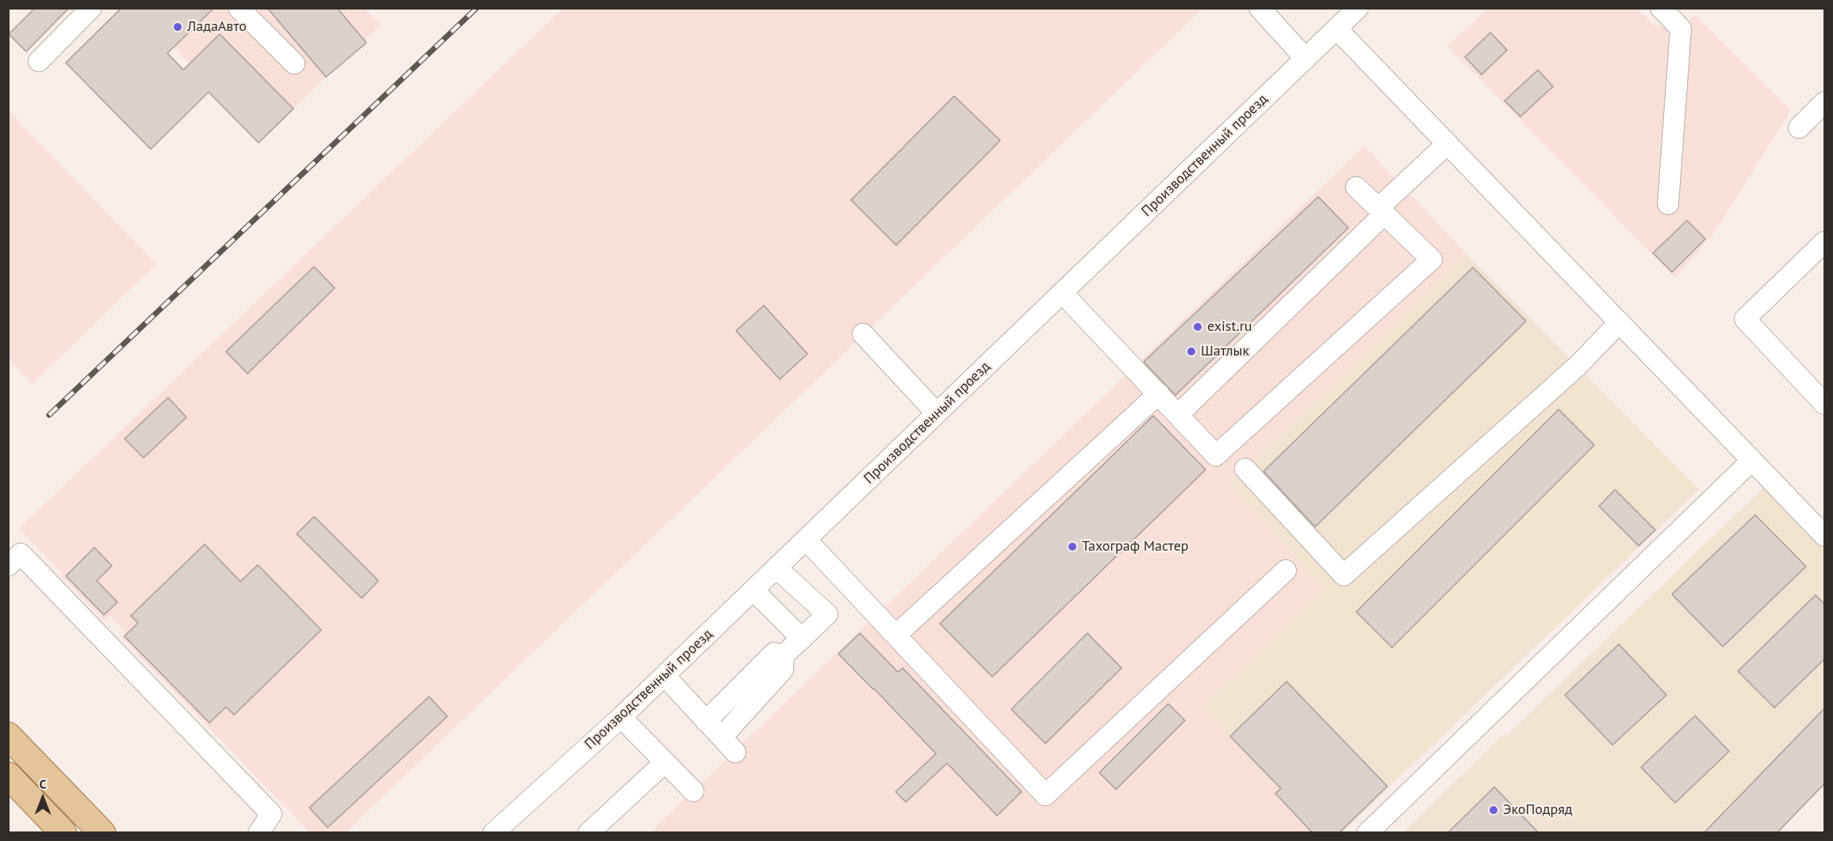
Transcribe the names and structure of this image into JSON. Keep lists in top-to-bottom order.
{
  "streets": {
    "street": ["Производственный проезд"]
  },
  "places": [
    "ЛадаАвто",
    "exist.ru",
    "Шатлык",
    "Тахограф Мастер",
    "ЭкоПодряд"
  ],
  "north": "top"
}
